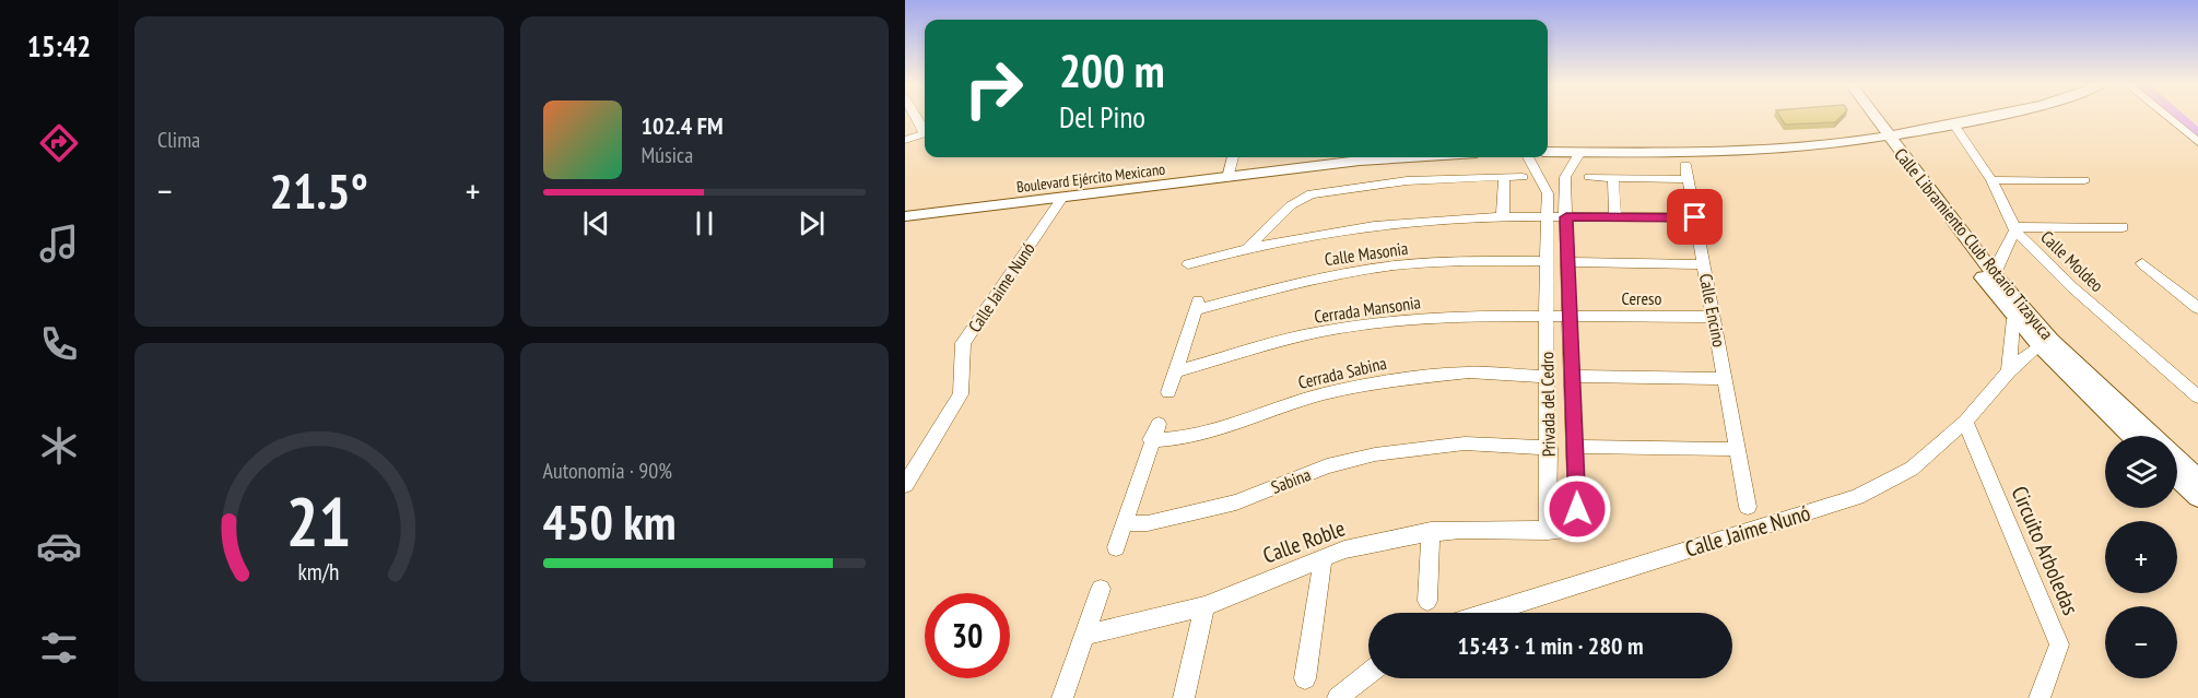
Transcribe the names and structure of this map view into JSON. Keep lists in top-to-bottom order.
{
  "streets": {
    "main road": ["Boulevard Ejército Mexicano", "Calle Libramiento Club Rotario Tizayuca"],
    "street": [
      "Calle Masonia",
      "Calle Moldeo",
      "Calle Jaime Nunó",
      "Cereso",
      "Cerrada Mansonia",
      "Calle Encino",
      "Cerrada Sabina",
      "Privada del Cedro",
      "Sabina",
      "Calle Roble",
      "Circuito Arboledas"
    ]
  },
  "crossings": [
    ["Boulevard Ejército Mexicano", "Calle Jaime Nunó"],
    ["Calle Libramiento Club Rotario Tizayuca", "Calle Jaime Nunó"],
    ["Calle Masonia", "Cerrada Mansonia"],
    ["Calle Masonia", "Privada del Cedro"],
    ["Calle Jaime Nunó", "Circuito Arboledas"],
    ["Cereso", "Cerrada Mansonia"],
    ["Cereso", "Calle Encino"],
    ["Cereso", "Privada del Cedro"],
    ["Cerrada Mansonia", "Privada del Cedro"],
    ["Cerrada Sabina", "Privada del Cedro"],
    ["Privada del Cedro", "Sabina"],
    ["Privada del Cedro", "Calle Roble"]
  ],
  "page": {
    "tabs": "15:42",
    "tile": [
      "Clima",
      ["Autonomía · 90%", "450 km"]
    ],
    "turn": ["200 m", "Del Pino"],
    "song": ["102.4 FM", "Música"],
    "heat": ["−", "21.5°", "+"],
    "map_buttons": ["+", "−"],
    "limit": "30",
    "trip": "15:43 · 1 min · 280 m",
    "gauge": ["21", "km/h"]
  }
}
